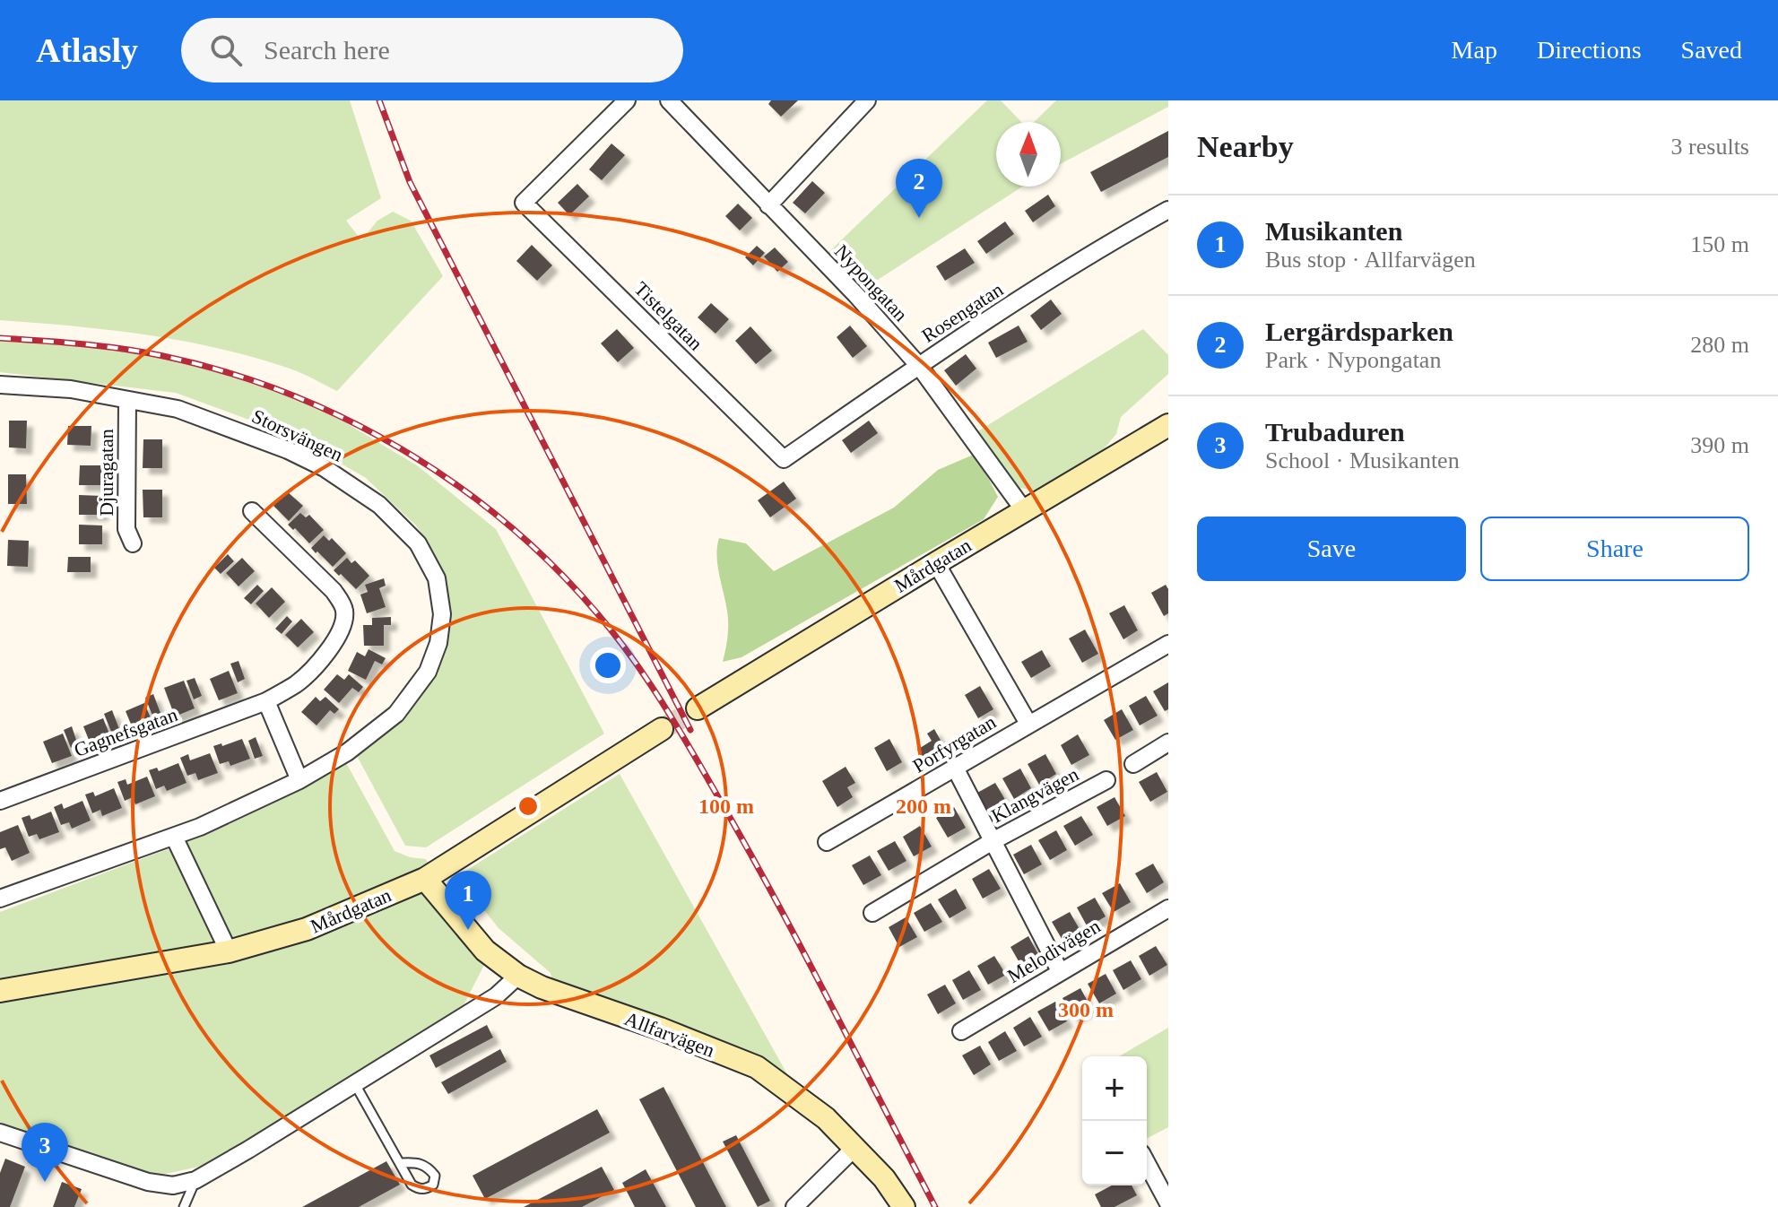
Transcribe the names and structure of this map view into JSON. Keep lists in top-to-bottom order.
{
  "streets": {
    "street": [
      "Nypongatan",
      "Rosengatan",
      "Tistelgatan",
      "Storsvängen",
      "Djuragatan",
      "Mårdgatan",
      "Gagnefsgatan",
      "Porfyrgatan",
      "Klangvägen",
      "Melodivägen",
      "Allfarvägen"
    ]
  },
  "crossings": [
    ["Nypongatan", "Rosengatan"],
    ["Nypongatan", "Mårdgatan"],
    ["Rosengatan", "Tistelgatan"],
    ["Storsvängen", "Djuragatan"],
    ["Mårdgatan", "Porfyrgatan"],
    ["Mårdgatan", "Allfarvägen"]
  ],
  "north": "top",
  "page": {
    "header": "Atlasly",
    "search": "Search here",
    "nav": ["Map", "Directions", "Saved"],
    "heading": ["Nearby", "3 results"],
    "pins": ["2", "1", "3"],
    "list": [
      {
        "mark": "1",
        "name": "Musikanten",
        "note": "Bus stop · Allfarvägen",
        "value": "150 m"
      },
      {
        "mark": "2",
        "name": "Lergärdsparken",
        "note": "Park · Nypongatan",
        "value": "280 m"
      },
      {
        "mark": "3",
        "name": "Trubaduren",
        "note": "School · Musikanten",
        "value": "390 m"
      }
    ],
    "buttons": ["Save", "Share"],
    "map_buttons": ["+", "−"]
  },
  "rings": ["100 m", "200 m", "300 m"]
}
